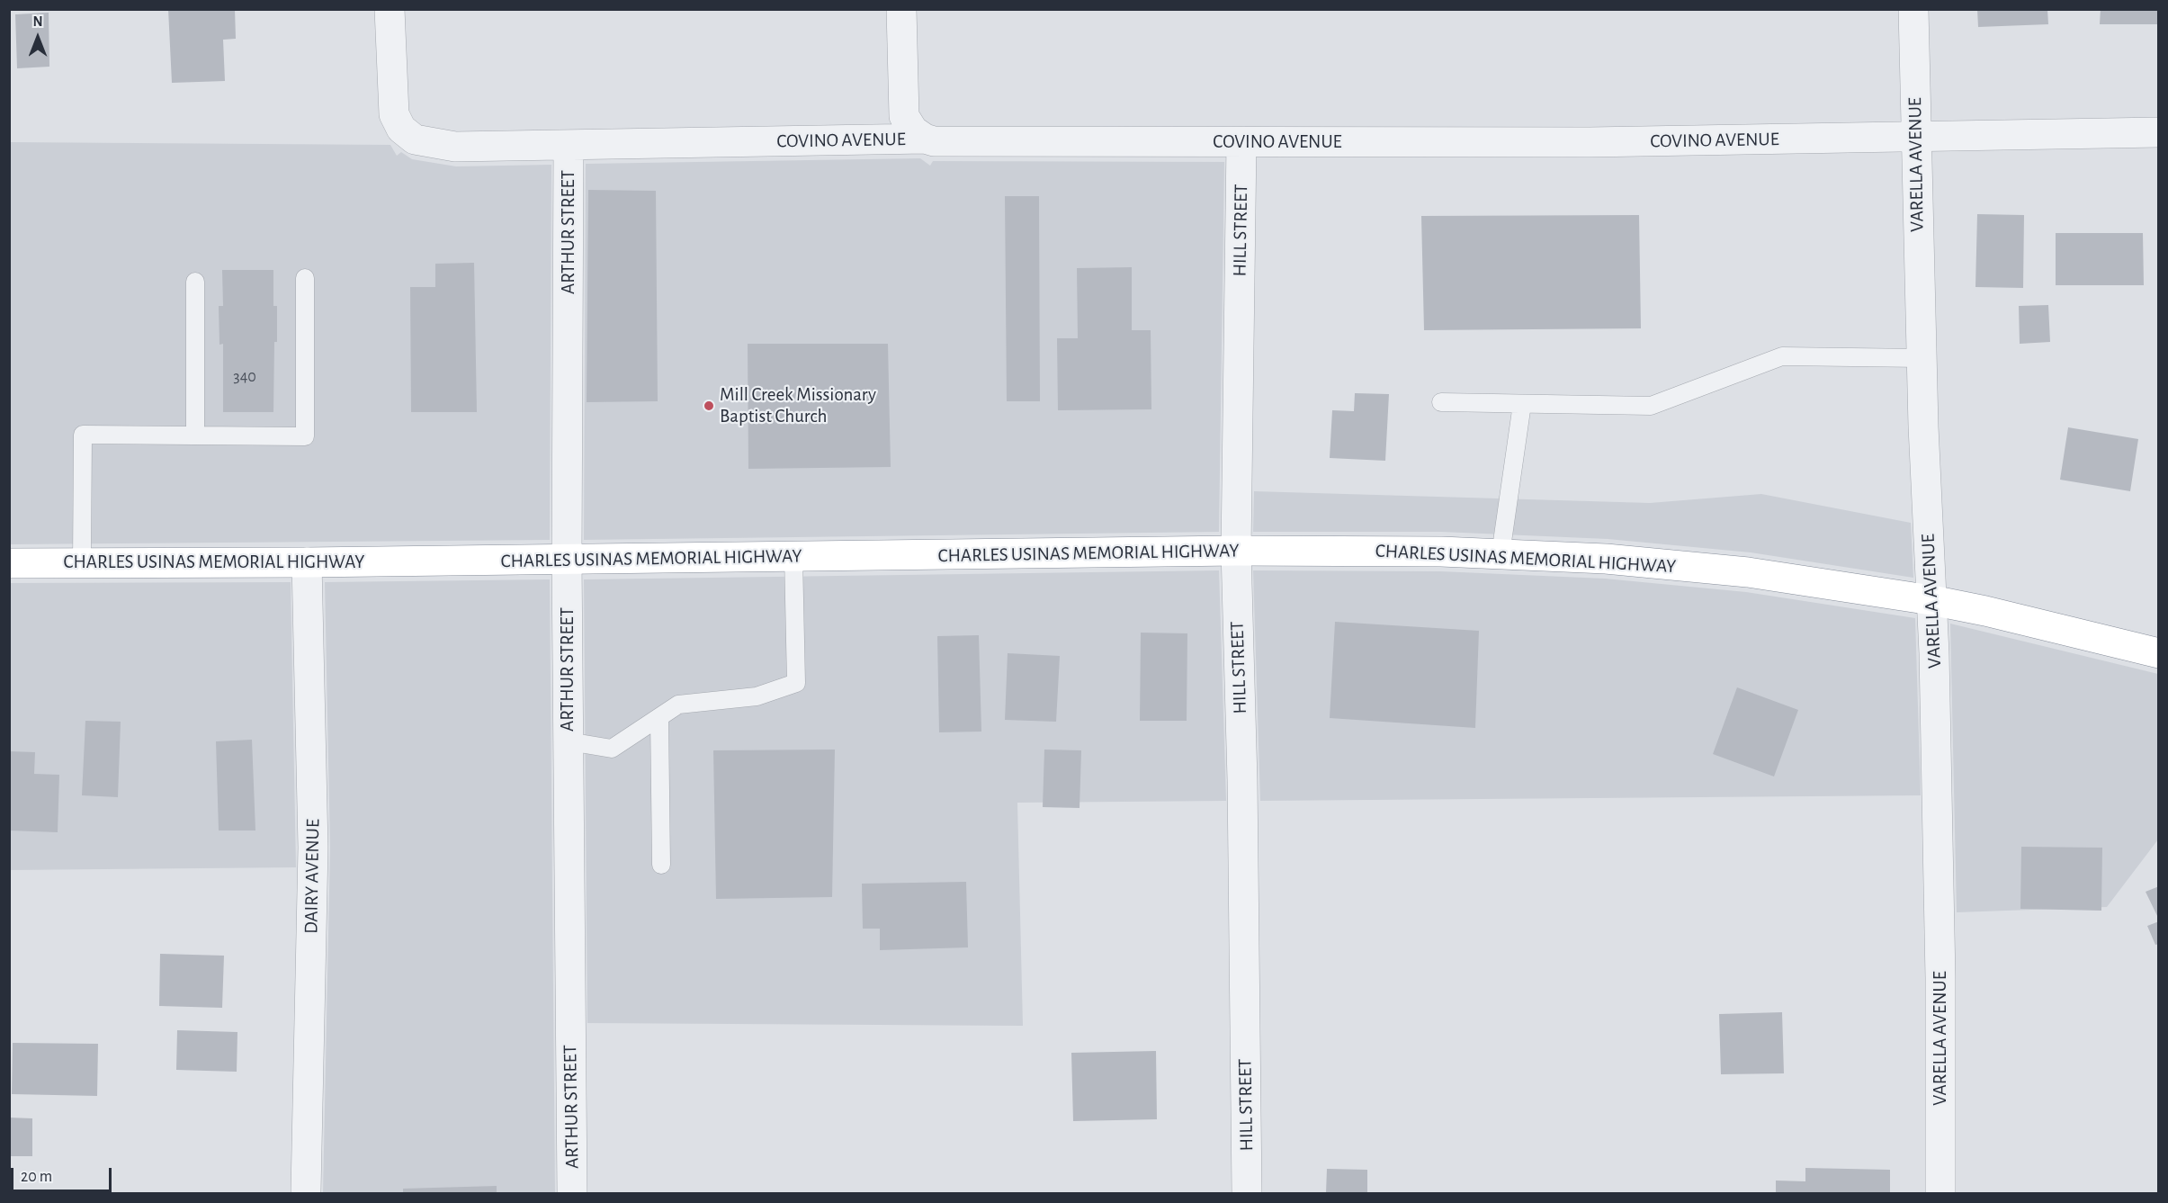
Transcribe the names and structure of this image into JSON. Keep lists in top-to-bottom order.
{
  "streets": {
    "highway": ["CHARLES USINAS MEMORIAL HIGHWAY"],
    "street": [
      "COVINO AVENUE",
      "VARELLA AVENUE",
      "HILL STREET",
      "ARTHUR STREET",
      "DAIRY AVENUE"
    ]
  },
  "crossings": [
    ["COVINO AVENUE", "VARELLA AVENUE"],
    ["COVINO AVENUE", "HILL STREET"],
    ["COVINO AVENUE", "ARTHUR STREET"],
    ["VARELLA AVENUE", "CHARLES USINAS MEMORIAL HIGHWAY"],
    ["HILL STREET", "CHARLES USINAS MEMORIAL HIGHWAY"],
    ["ARTHUR STREET", "CHARLES USINAS MEMORIAL HIGHWAY"],
    ["CHARLES USINAS MEMORIAL HIGHWAY", "DAIRY AVENUE"]
  ],
  "places": ["Mill Creek Missionary Baptist Church"],
  "house_numbers": ["340"],
  "scale_bar": "20 m",
  "north": "top"
}
